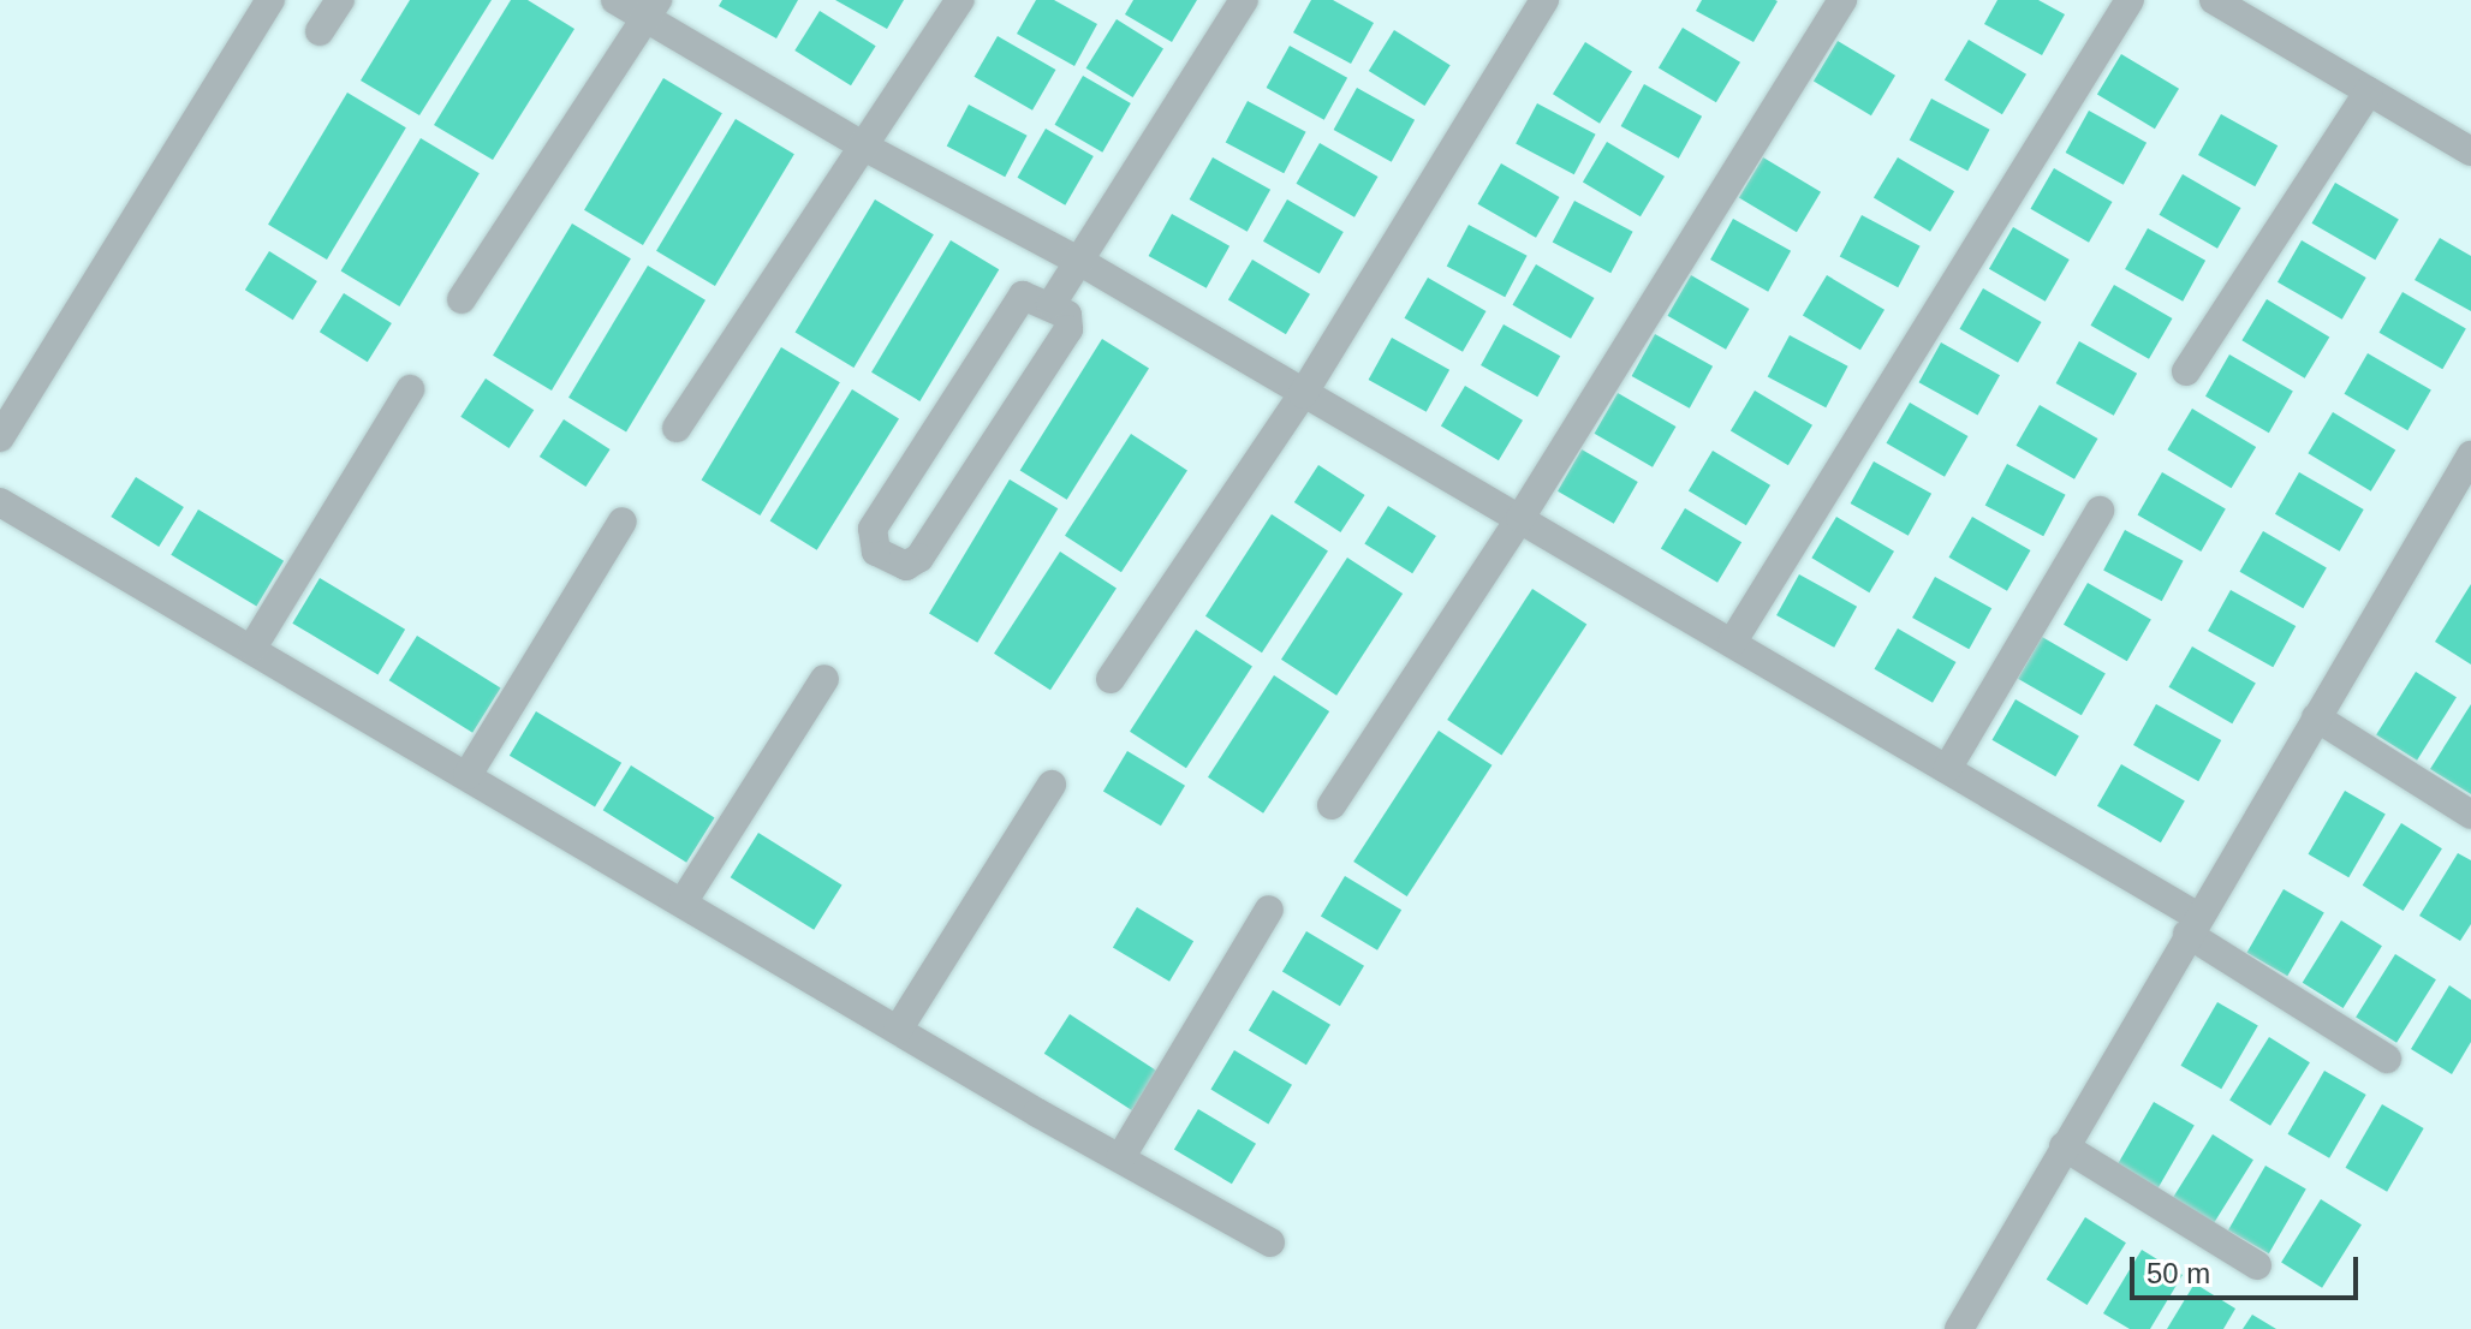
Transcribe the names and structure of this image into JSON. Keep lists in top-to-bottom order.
{
  "scale_bar": "50 m"
}
